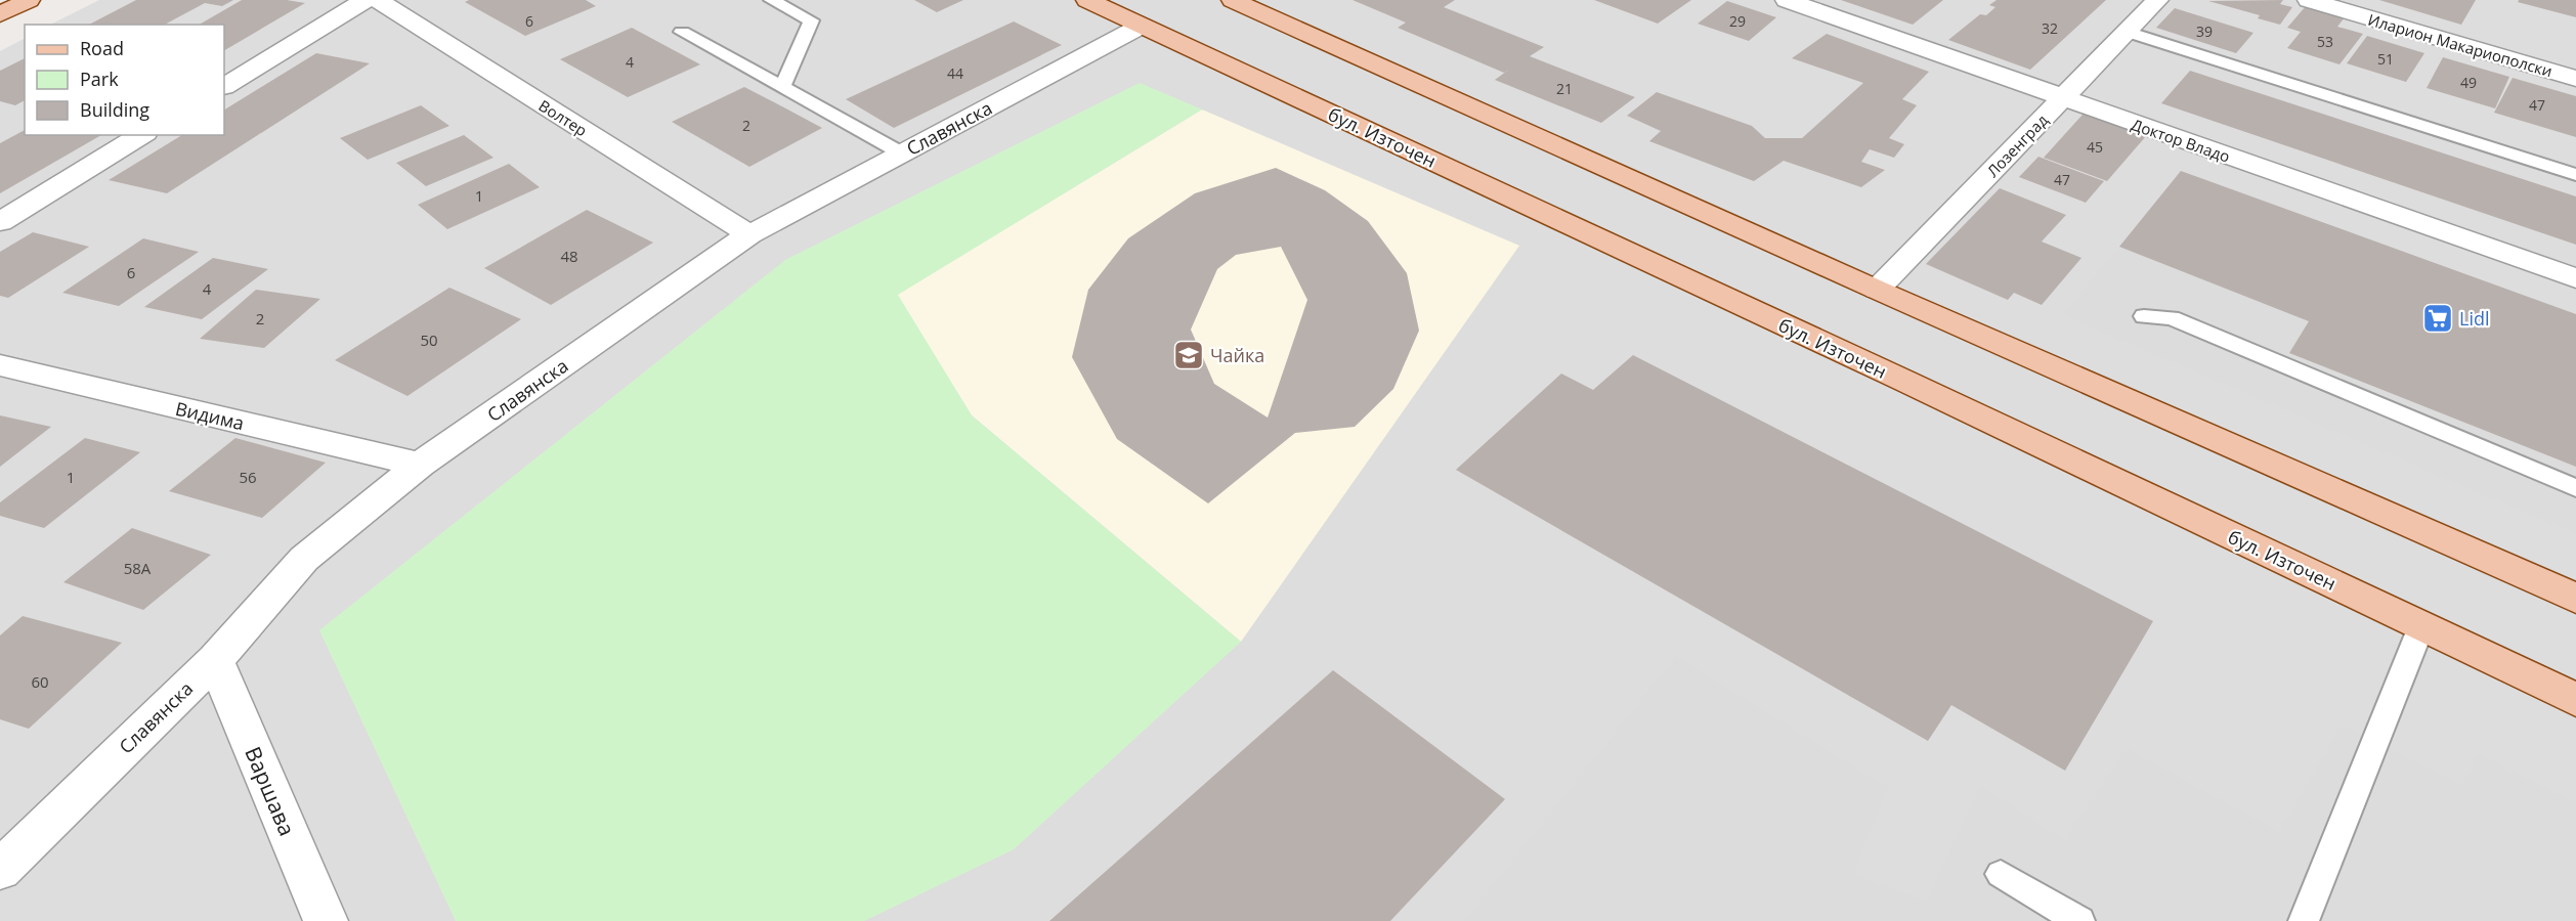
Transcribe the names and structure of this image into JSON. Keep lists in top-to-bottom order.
{
  "streets": {
    "main road": ["бул. Източен"],
    "street": [
      "Иларион Макариополски",
      "Волтер",
      "Славянска",
      "Доктор Владо",
      "Лозенград",
      "Видима",
      "Варшава"
    ]
  },
  "crossings": [
    ["Волтер", "Славянска"],
    ["Славянска", "бул. Източен"],
    ["Славянска", "Видима"],
    ["Славянска", "Варшава"],
    ["Доктор Владо", "Лозенград"]
  ],
  "places": {
    "supermarket": ["Lidl"],
    "school or university": ["Чайка"]
  },
  "house_numbers": [
    "6",
    "29",
    "32",
    "39",
    "53",
    "51",
    "4",
    "44",
    "49",
    "21",
    "47",
    "2",
    "45",
    "47",
    "1",
    "48",
    "6",
    "4",
    "2",
    "50",
    "1",
    "56",
    "58А",
    "60"
  ],
  "legend": ["Road", "Park", "Building"]
}
